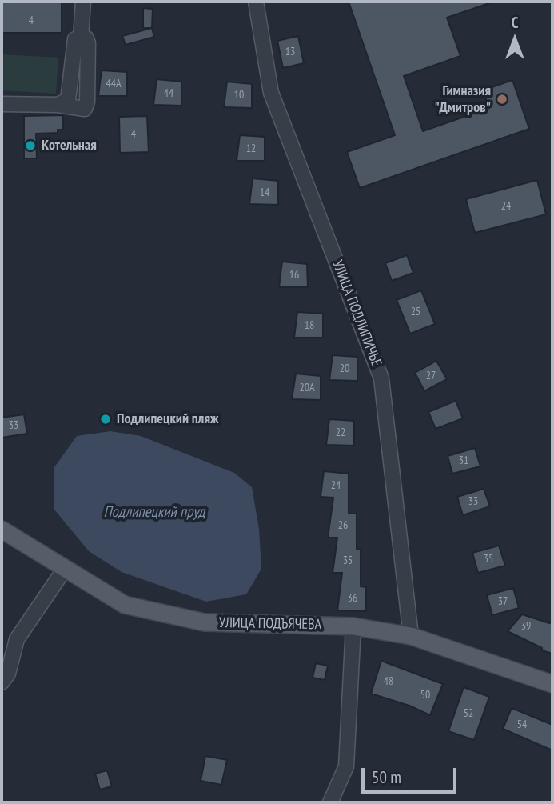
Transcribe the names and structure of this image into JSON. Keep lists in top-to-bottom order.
{
  "streets": {
    "main road": ["УЛИЦА ПОДЪЯЧЕВА"],
    "street": ["УЛИЦА ПОДЛИПИЧЬЕ"]
  },
  "crossings": [
    ["УЛИЦА ПОДЛИПИЧЬЕ", "УЛИЦА ПОДЪЯЧЕВА"]
  ],
  "water": ["Подлипецкий пруд"],
  "places": ["Гимназия \"Дмитров\"", "Котельная", "Подлипецкий пляж"],
  "house_numbers": [
    "4",
    "13",
    "44А",
    "44",
    "10",
    "4",
    "12",
    "14",
    "24",
    "16",
    "25",
    "18",
    "20",
    "27",
    "20А",
    "33",
    "22",
    "31",
    "24",
    "33",
    "26",
    "35",
    "35",
    "36",
    "37",
    "39",
    "48",
    "50",
    "52",
    "54"
  ],
  "scale_bar": "50 m",
  "north": "top"
}
